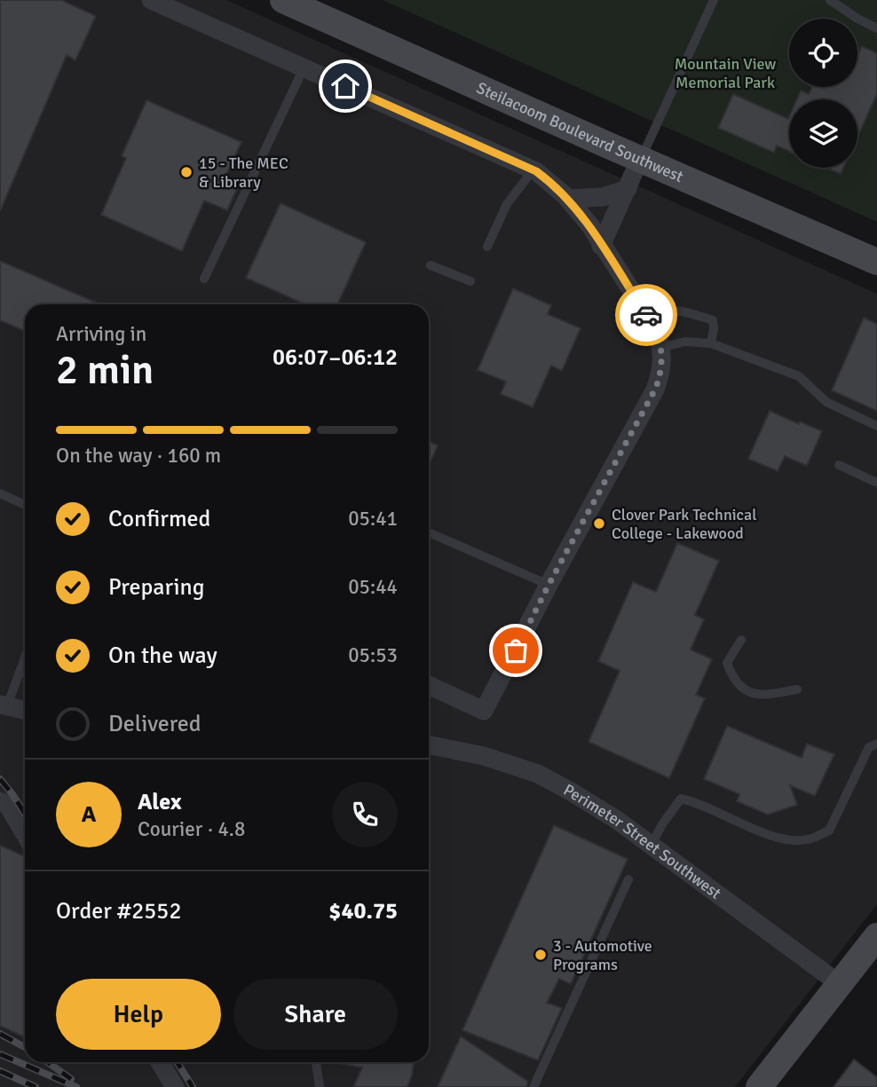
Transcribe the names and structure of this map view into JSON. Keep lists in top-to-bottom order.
{
  "streets": {
    "main road": ["Steilacoom Boulevard Southwest"],
    "street": ["Perimeter Street Southwest"]
  },
  "parks": ["Mountain View Memorial Park"],
  "places": ["15 - The MEC & Library", "Clover Park Technical College - Lakewood", "3 - Automotive Programs"],
  "page": {
    "heading": ["2 min", "Arriving in", "06:07–06:12"],
    "panel": [
      "Alex",
      "Courier · 4.8",
      "Order #2552",
      "$40.75"
    ],
    "bar": "On the way · 160 m",
    "list": [
      ["Confirmed", "05:41"],
      ["Preparing", "05:44"],
      ["On the way", "05:53"],
      "Delivered"
    ],
    "round": "A",
    "buttons": ["Help", "Share"]
  }
}
